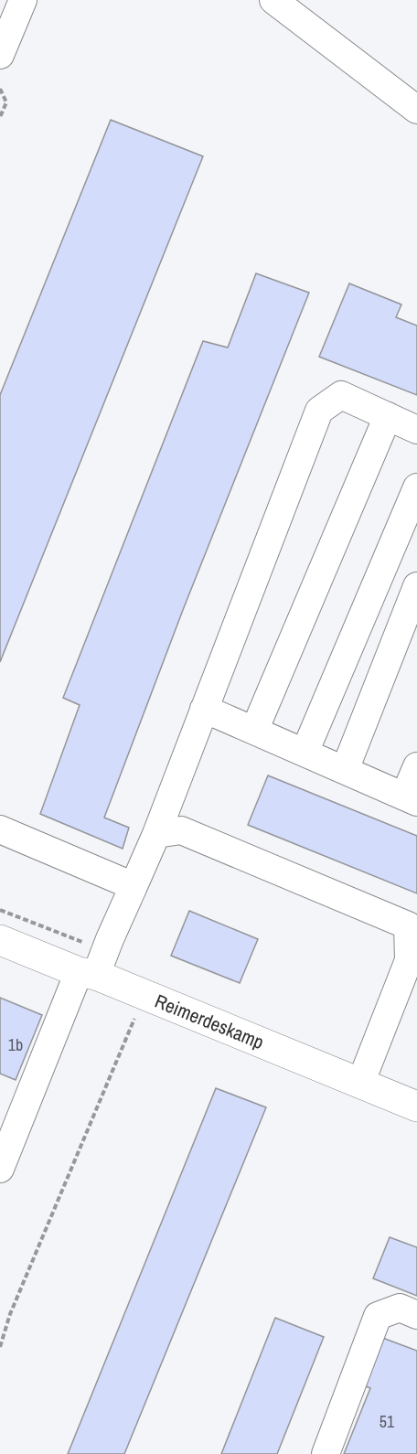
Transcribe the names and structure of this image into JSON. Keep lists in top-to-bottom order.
{
  "streets": {
    "main road": ["Reimerdeskamp"]
  },
  "house_numbers": ["1b", "51"]
}
